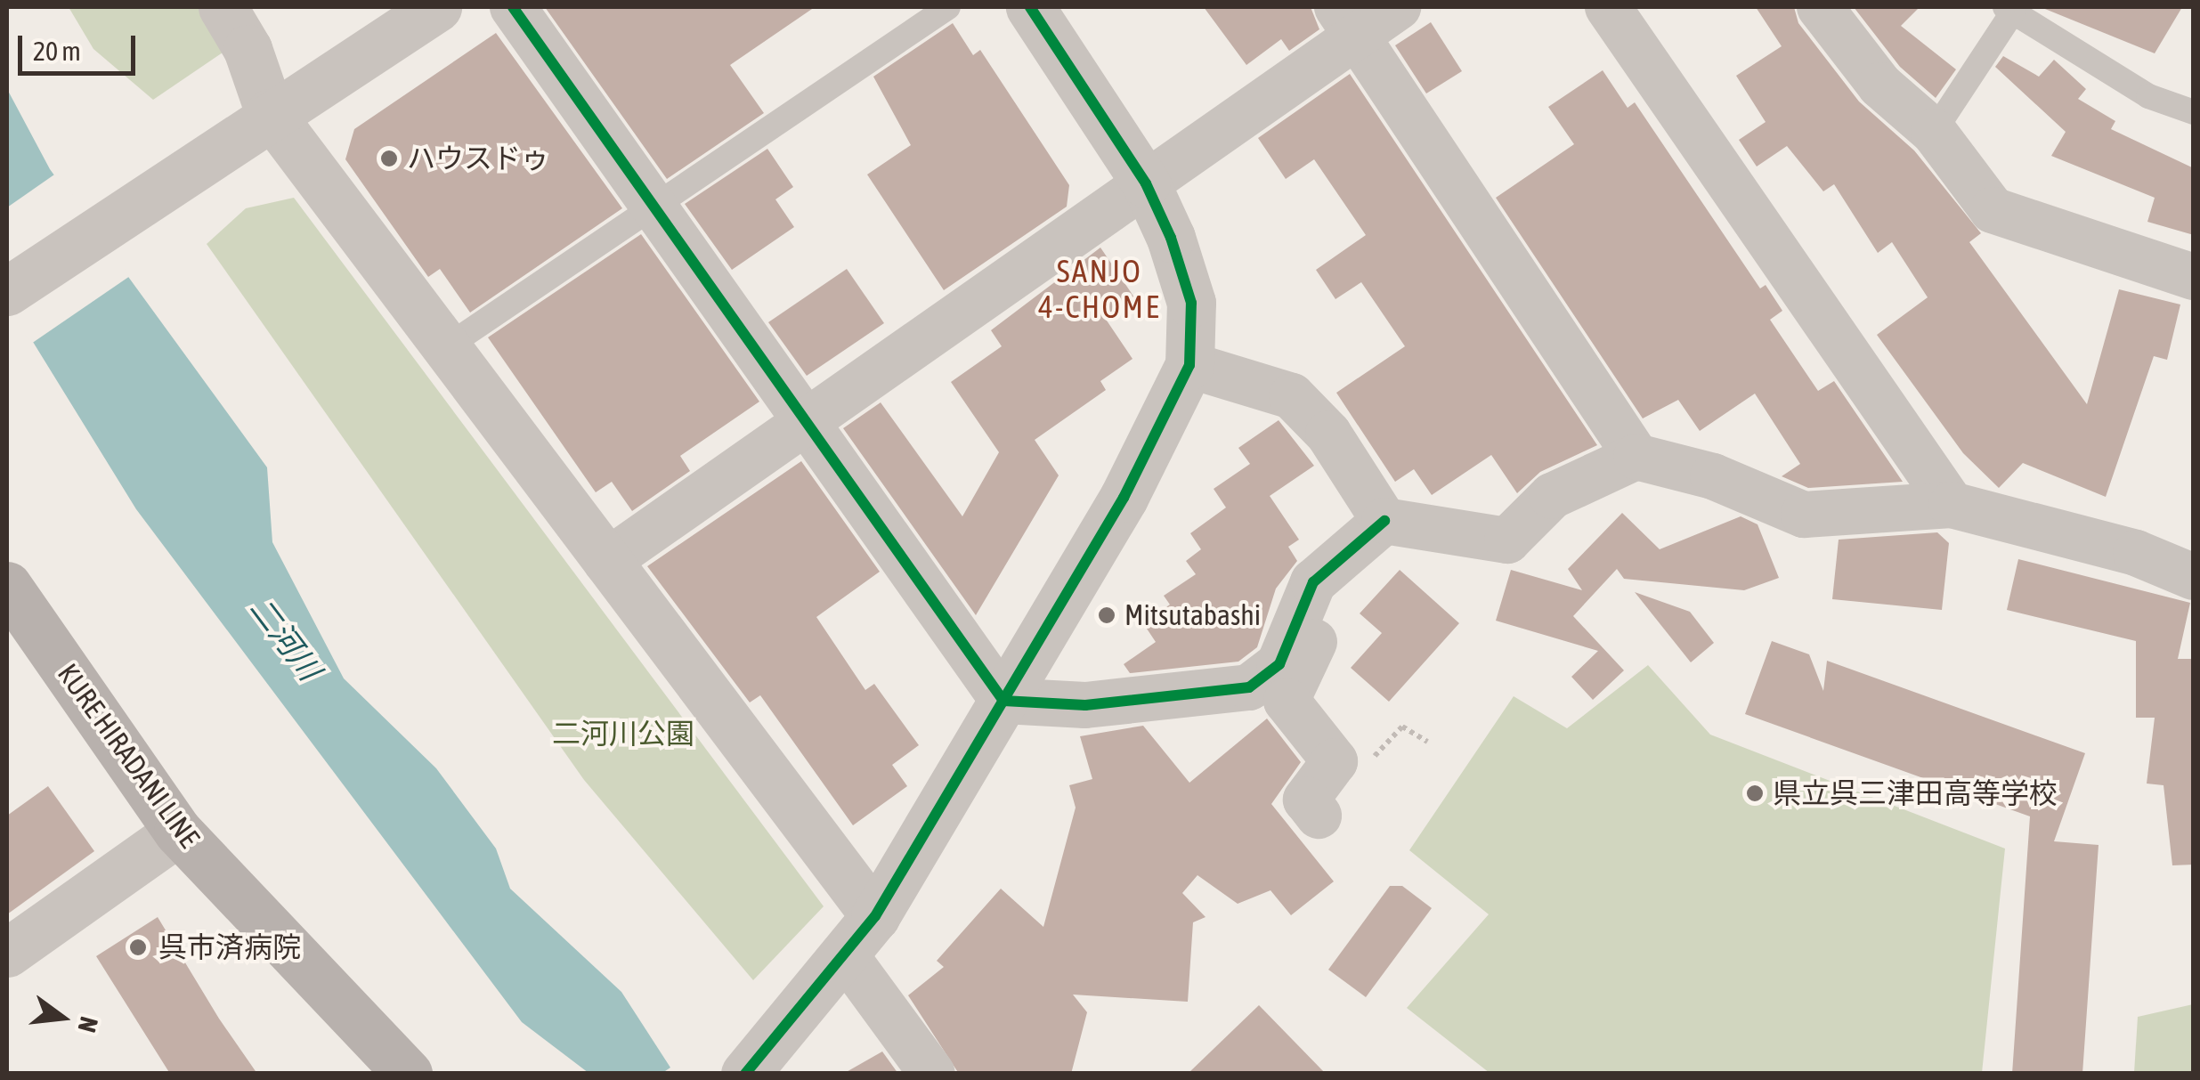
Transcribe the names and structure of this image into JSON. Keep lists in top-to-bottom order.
{
  "streets": {
    "main road": ["KURE HIRADANI LINE"]
  },
  "districts": ["SANJO 4-CHOME"],
  "water": ["二河川"],
  "parks": ["二河川公園"],
  "places": [
    "ハウスドゥ",
    "Mitsutabashi",
    "県立呉三津田高等学校",
    "呉市済病院"
  ],
  "scale_bar": "20 m",
  "north": "right"
}
